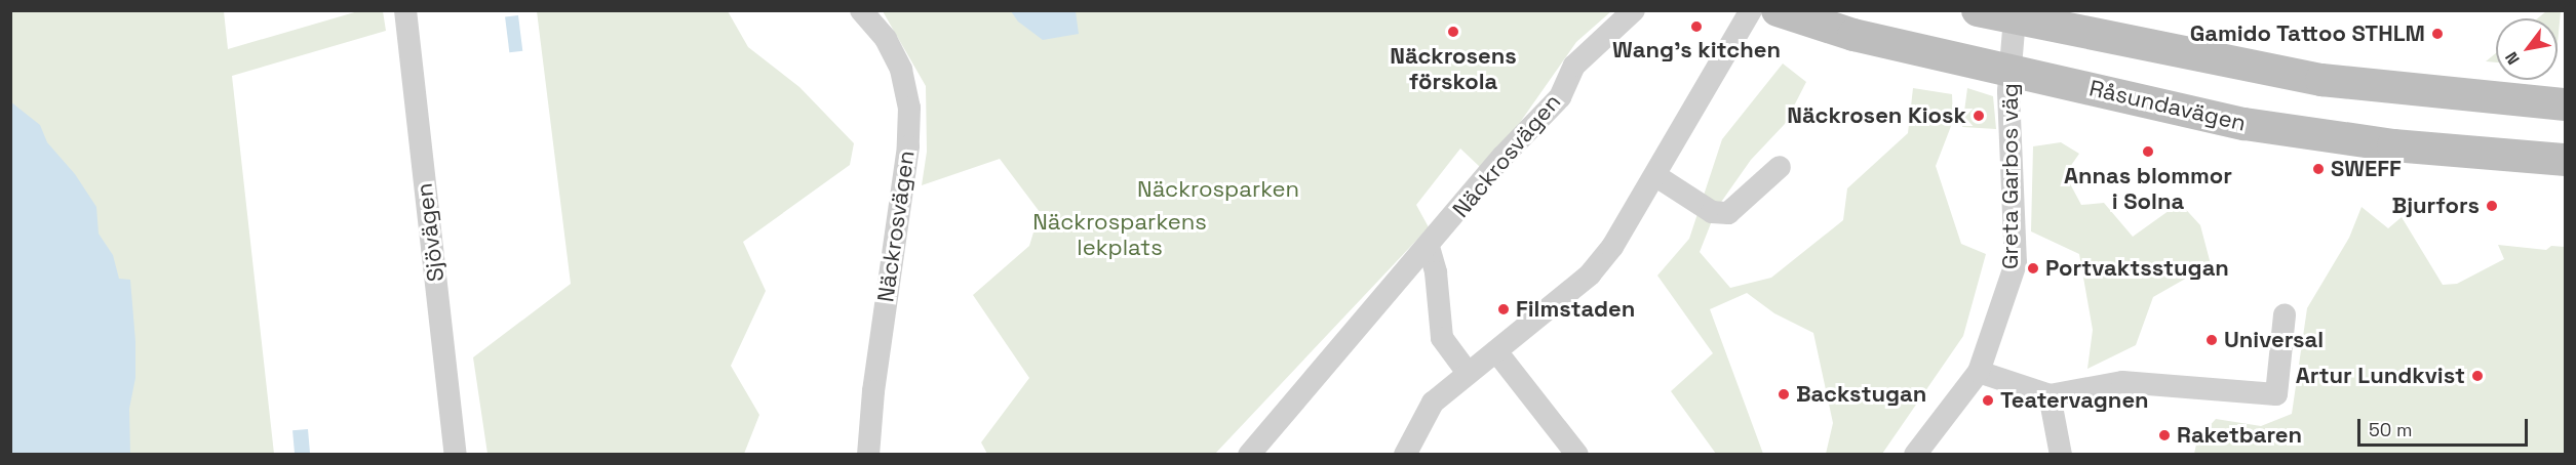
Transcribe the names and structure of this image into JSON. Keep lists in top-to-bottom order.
{
  "streets": {
    "street": [
      "Råsundavägen",
      "Näckrosvägen",
      "Greta Garbos väg",
      "Sjövägen"
    ]
  },
  "crossings": [
    ["Råsundavägen", "Greta Garbos väg"]
  ],
  "parks": ["Näckrosparken", "Näckrosparkens lekplats"],
  "places": [
    "Wang's kitchen",
    "Näckrosens förskola",
    "Gamido Tattoo STHLM",
    "Näckrosen Kiosk",
    "Annas blommor i Solna",
    "SWEFF",
    "Bjurfors",
    "Portvaktsstugan",
    "Filmstaden",
    "Universal",
    "Artur Lundkvist",
    "Backstugan",
    "Teatervagnen",
    "Raketbaren"
  ],
  "scale_bar": "50 m",
  "north": "bottom left"
}
